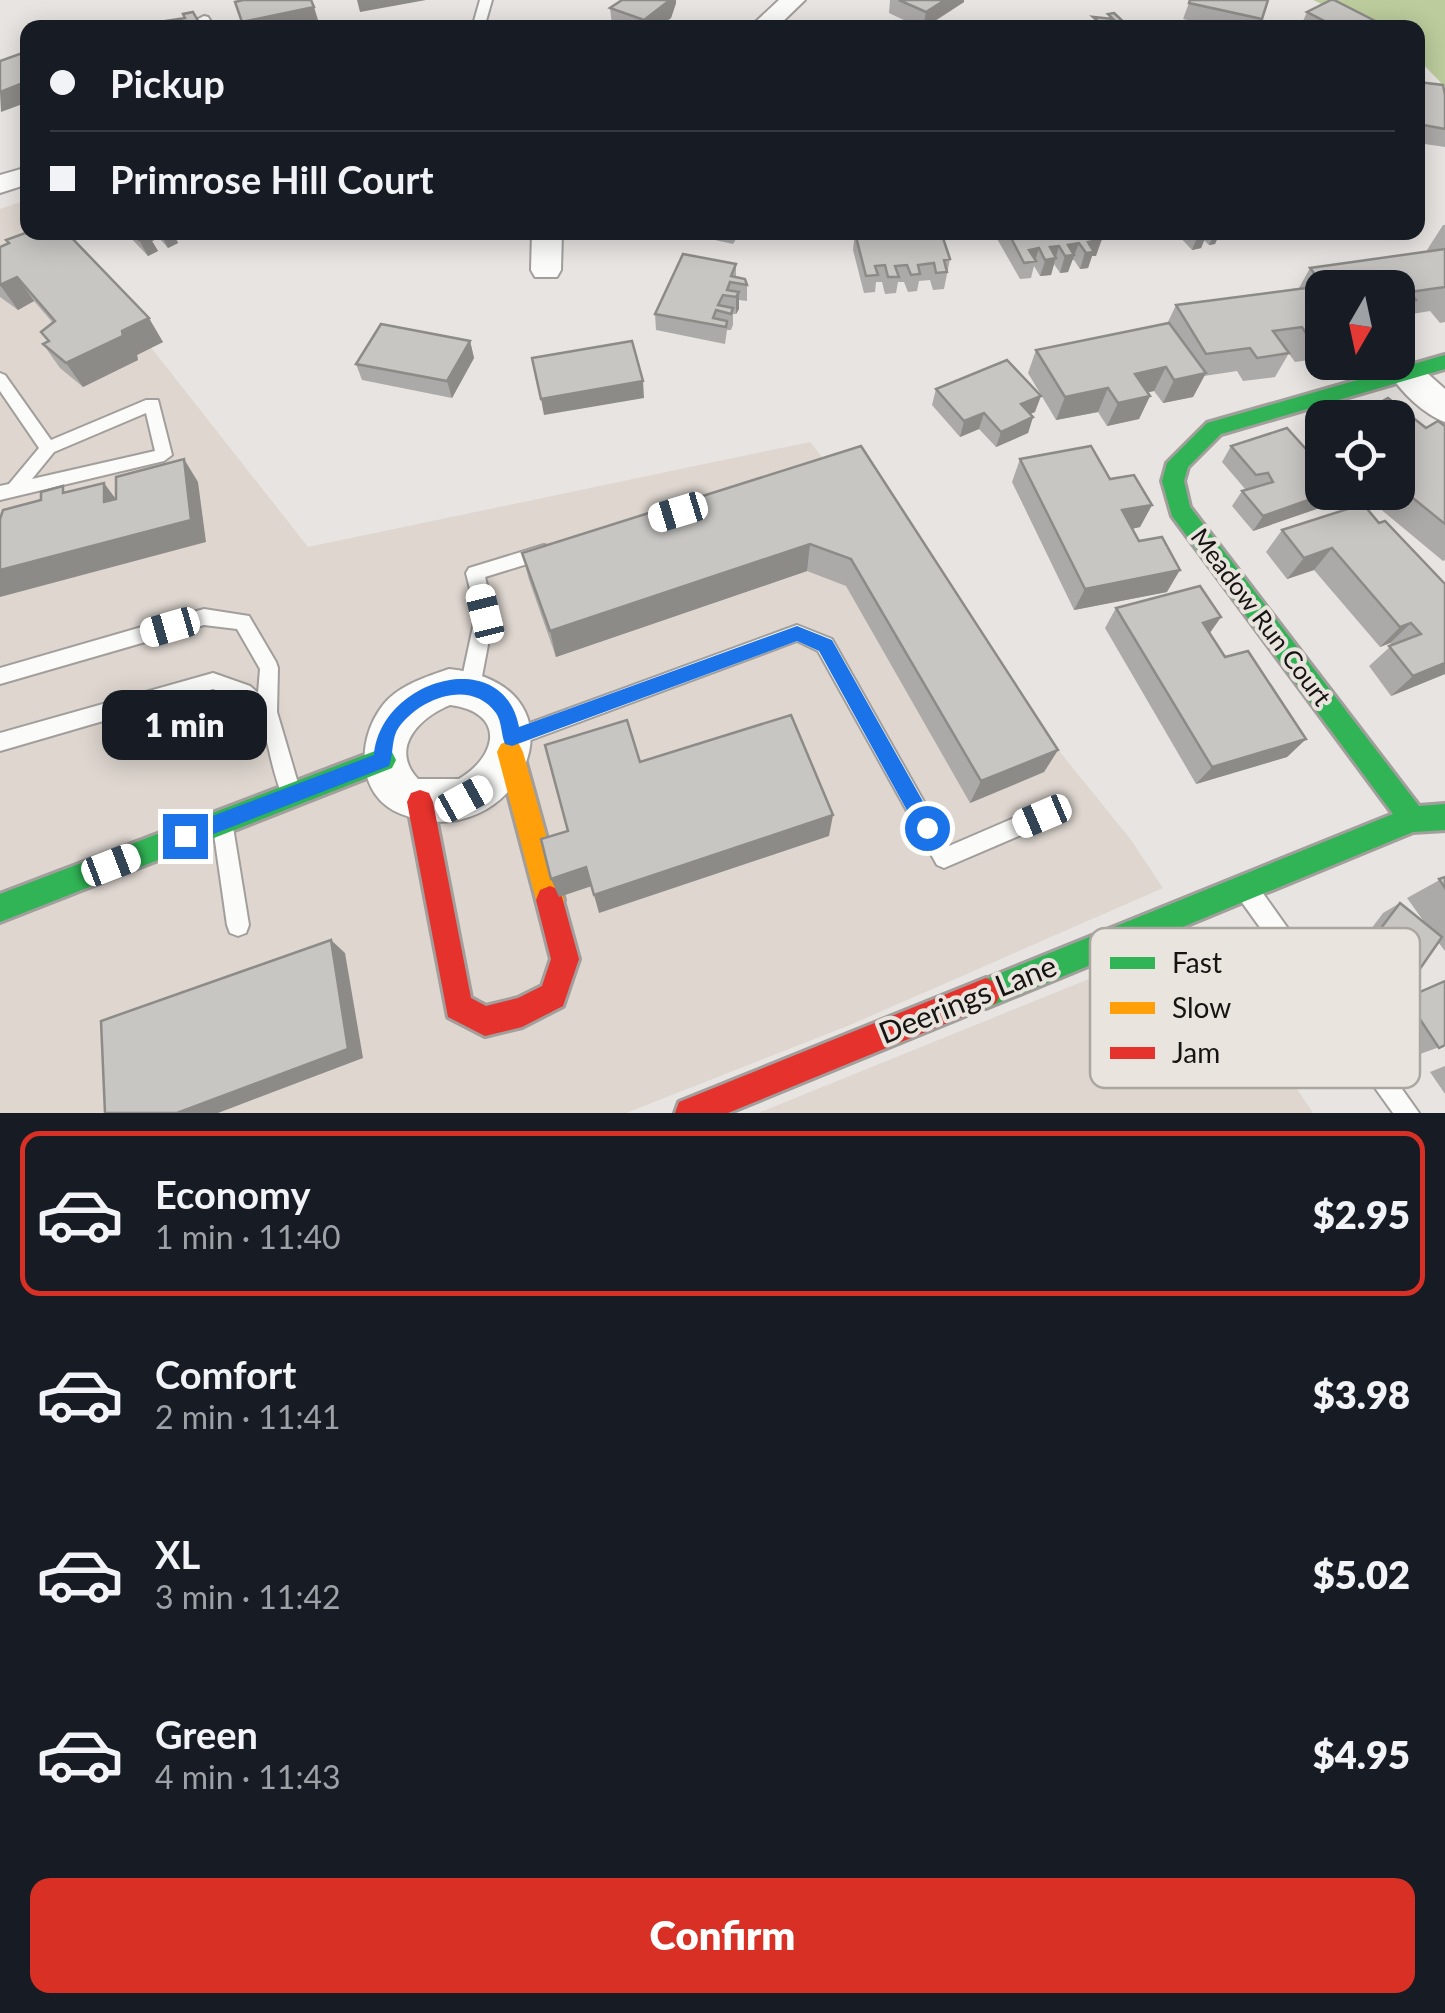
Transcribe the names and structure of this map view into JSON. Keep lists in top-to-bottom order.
{
  "streets": {
    "street": ["Meadow Run Court", "Deerings Lane"]
  },
  "crossings": [
    ["Meadow Run Court", "Deerings Lane"]
  ],
  "legend": ["Fast", "Slow", "Jam"],
  "north": "bottom",
  "page": {
    "banner": ["Pickup", "Primrose Hill Court"],
    "bubble": "1 min",
    "list": [
      {
        "name": "Economy",
        "note": "1 min · 11:40",
        "value": "$2.95"
      },
      {
        "name": "Comfort",
        "note": "2 min · 11:41",
        "value": "$3.98"
      },
      {
        "name": "XL",
        "note": "3 min · 11:42",
        "value": "$5.02"
      },
      {
        "name": "Green",
        "note": "4 min · 11:43",
        "value": "$4.95"
      }
    ],
    "buttons": "Confirm"
  }
}
